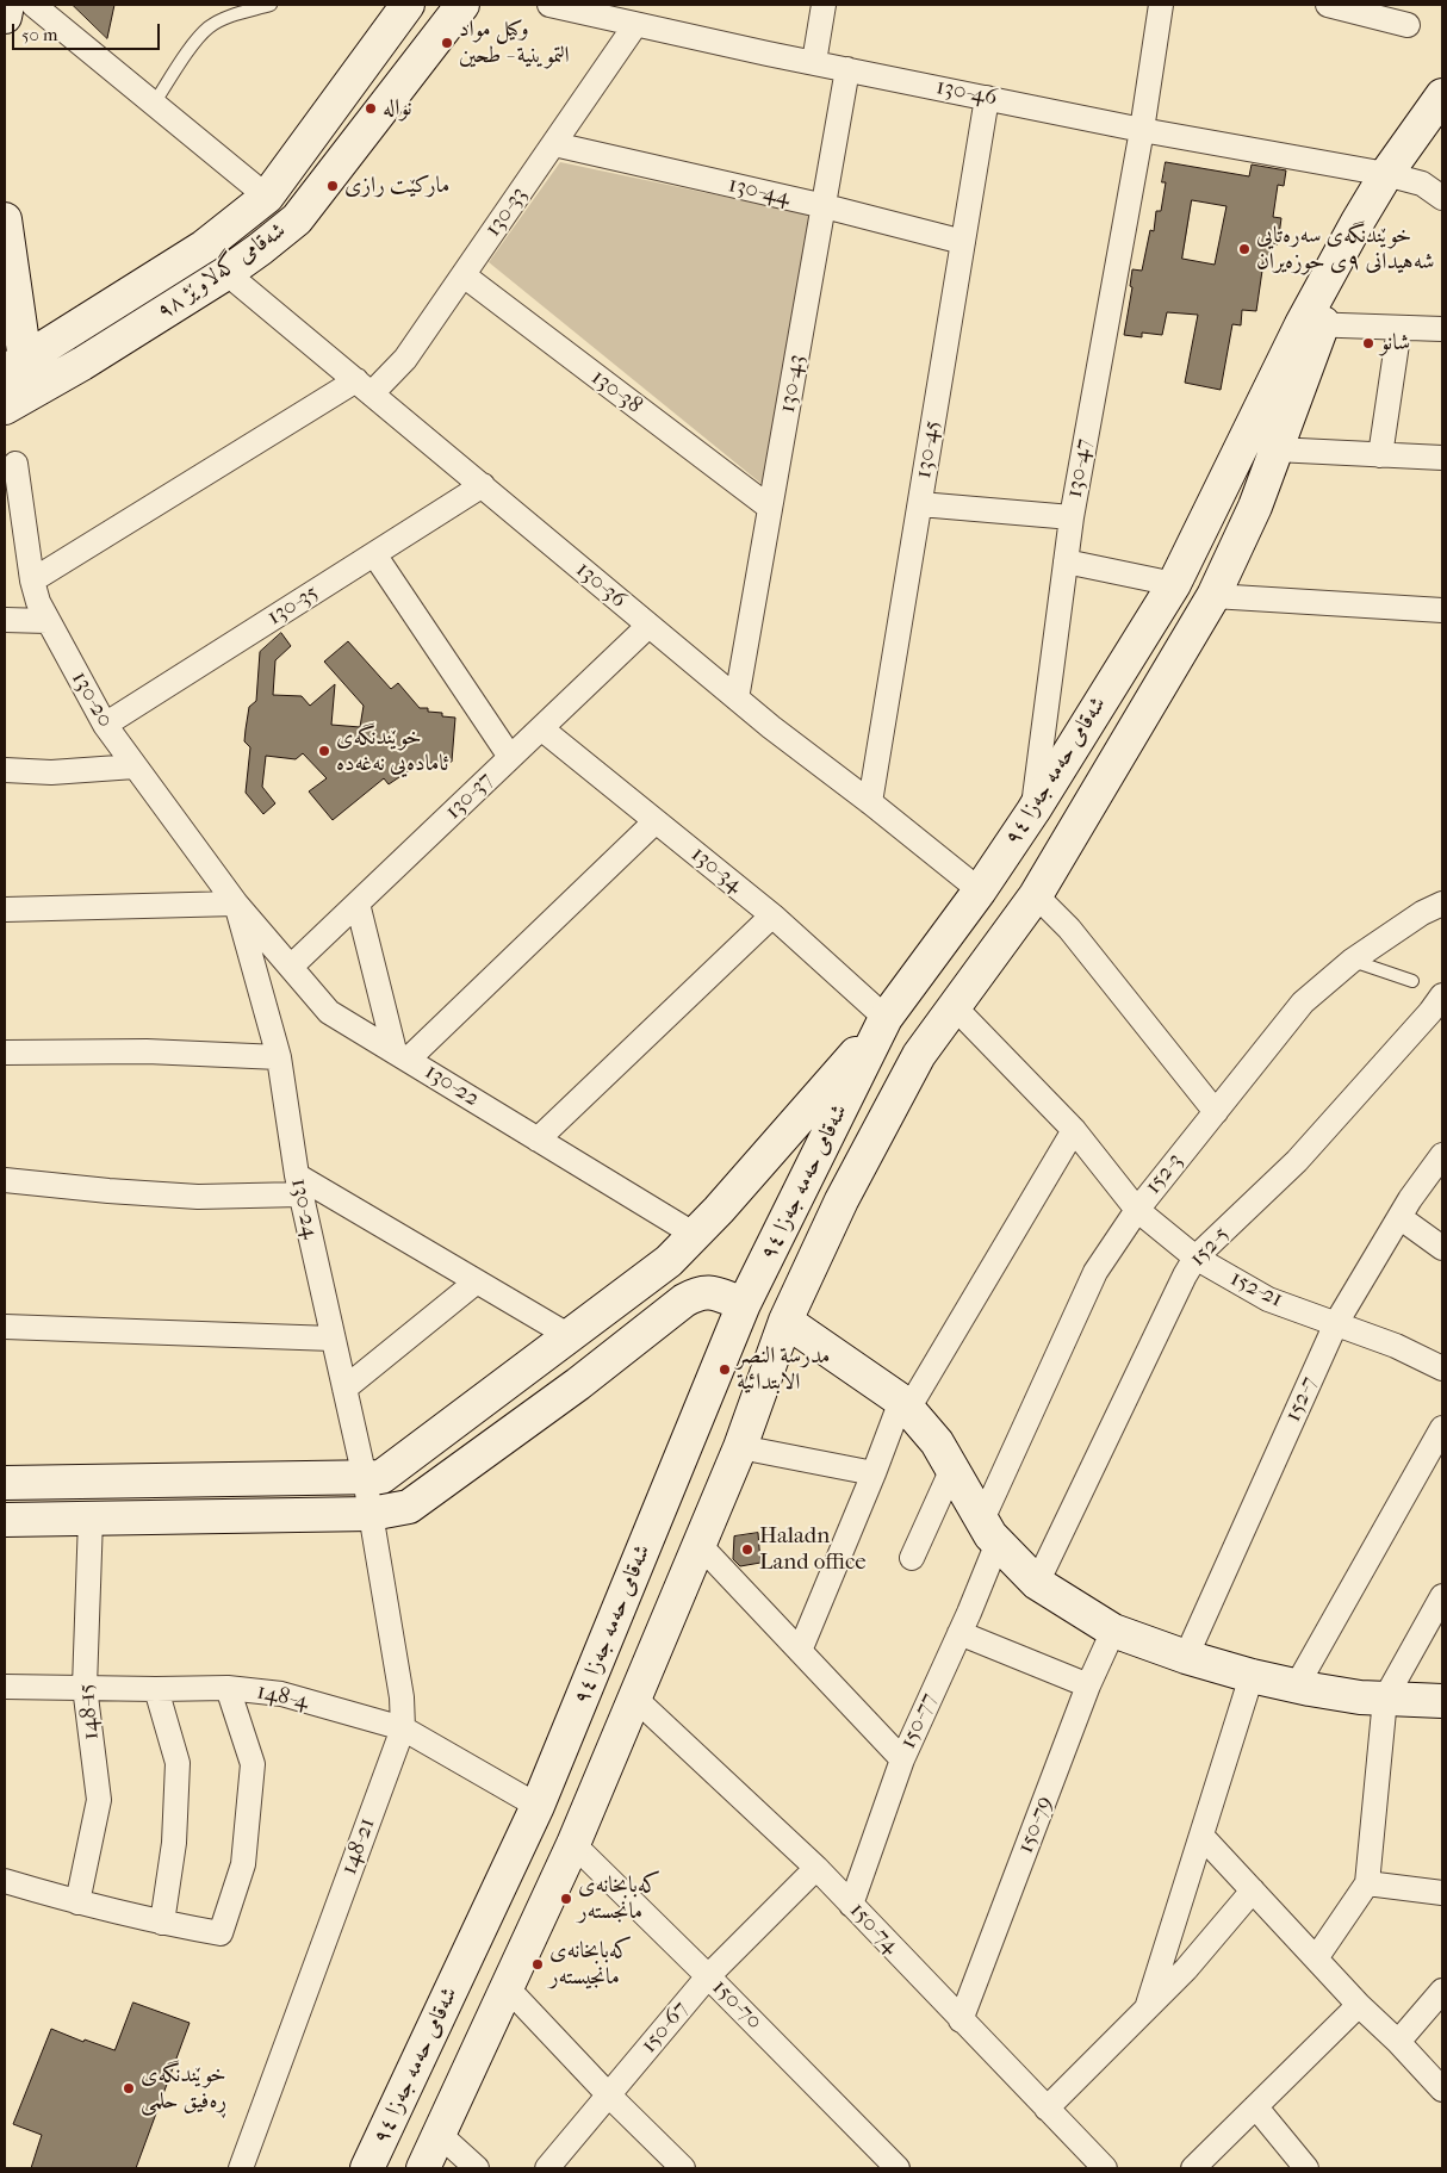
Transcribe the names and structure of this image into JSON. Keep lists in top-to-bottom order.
{
  "streets": {
    "main road": ["شەقامی گەلاوێژ ٩٨", "شەقامی حەمە جەزا ٩٤"],
    "street": [
      "130-46",
      "130-44",
      "130-33",
      "130-43",
      "130-38",
      "130-45",
      "130-47",
      "130-36",
      "130-35",
      "130-20",
      "130-37",
      "130-34",
      "130-22",
      "152-3",
      "130-24",
      "152-5",
      "152-21",
      "152-7",
      "148-4",
      "148-15",
      "150-77",
      "150-79",
      "148-21",
      "150-74",
      "150-70",
      "150-67"
    ]
  },
  "crossings": [
    ["130-46", "130-33"],
    ["130-46", "130-43"],
    ["130-46", "130-45"],
    ["130-46", "130-47"],
    ["130-46", "شەقامی حەمە جەزا ٩٤"],
    ["130-44", "130-33"],
    ["130-44", "130-43"],
    ["130-44", "130-45"],
    ["130-33", "130-38"],
    ["130-33", "130-36"],
    ["130-33", "130-20"],
    ["شەقامی گەلاوێژ ٩٨", "130-36"],
    ["130-43", "130-38"],
    ["130-43", "130-36"],
    ["130-45", "130-36"],
    ["130-47", "شەقامی حەمە جەزا ٩٤"],
    ["130-36", "130-35"],
    ["130-36", "شەقامی حەمە جەزا ٩٤"],
    ["130-36", "130-37"],
    ["130-35", "130-20"],
    ["130-20", "130-22"],
    ["130-20", "130-24"],
    ["شەقامی حەمە جەزا ٩٤", "130-34"],
    ["شەقامی حەمە جەزا ٩٤", "152-21"],
    ["شەقامی حەمە جەزا ٩٤", "148-4"],
    ["شەقامی حەمە جەزا ٩٤", "150-74"],
    ["شەقامی حەمە جەزا ٩٤", "150-70"],
    ["130-37", "130-34"],
    ["130-37", "130-22"],
    ["130-22", "130-24"],
    ["152-3", "152-21"],
    ["152-3", "150-77"],
    ["130-24", "148-21"],
    ["152-5", "152-21"],
    ["152-21", "152-7"],
    ["148-4", "148-15"],
    ["148-4", "148-21"],
    ["150-77", "150-74"],
    ["150-79", "150-74"],
    ["150-74", "150-67"],
    ["150-70", "150-67"]
  ],
  "places": [
    "وكيل مواد التموينية - طحين",
    "نواله",
    "مارکێت رازی",
    "خوێندنگەی سەرەتایی شەهیدانی ٩ی حوزەیران",
    "شانو",
    "خوێندنگەی ئامادەیی نەغەدە",
    "مدرسة النصر الابتدائية",
    "Haladn Land office",
    "کەبابخانەی مانجستەر",
    "كەبابخانەی مانجیستەر",
    "خوێندنگەی ڕەفیق حلمی"
  ],
  "scale_bar": "50 m"
}
